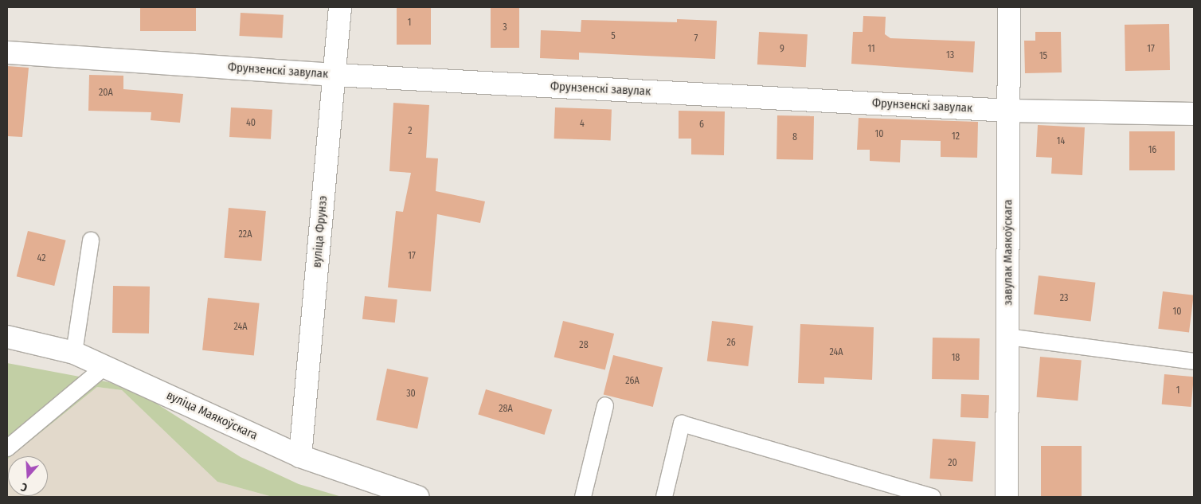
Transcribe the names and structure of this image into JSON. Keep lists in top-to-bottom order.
{
  "streets": {
    "street": [
      "Фрунзенскі завулак",
      "вуліца Фрунзэ",
      "завулак Маякоўскага",
      "вуліца Маякоўскага"
    ]
  },
  "crossings": [
    ["Фрунзенскі завулак", "вуліца Фрунзэ"],
    ["Фрунзенскі завулак", "завулак Маякоўскага"],
    ["вуліца Фрунзэ", "вуліца Маякоўскага"]
  ],
  "house_numbers": [
    "1",
    "3",
    "5",
    "7",
    "9",
    "11",
    "17",
    "13",
    "15",
    "20А",
    "40",
    "4",
    "6",
    "2",
    "10",
    "12",
    "8",
    "14",
    "16",
    "22А",
    "17",
    "42",
    "23",
    "10",
    "24А",
    "26",
    "28",
    "24А",
    "18",
    "26А",
    "1",
    "30",
    "28А",
    "20"
  ],
  "north": "bottom"
}
